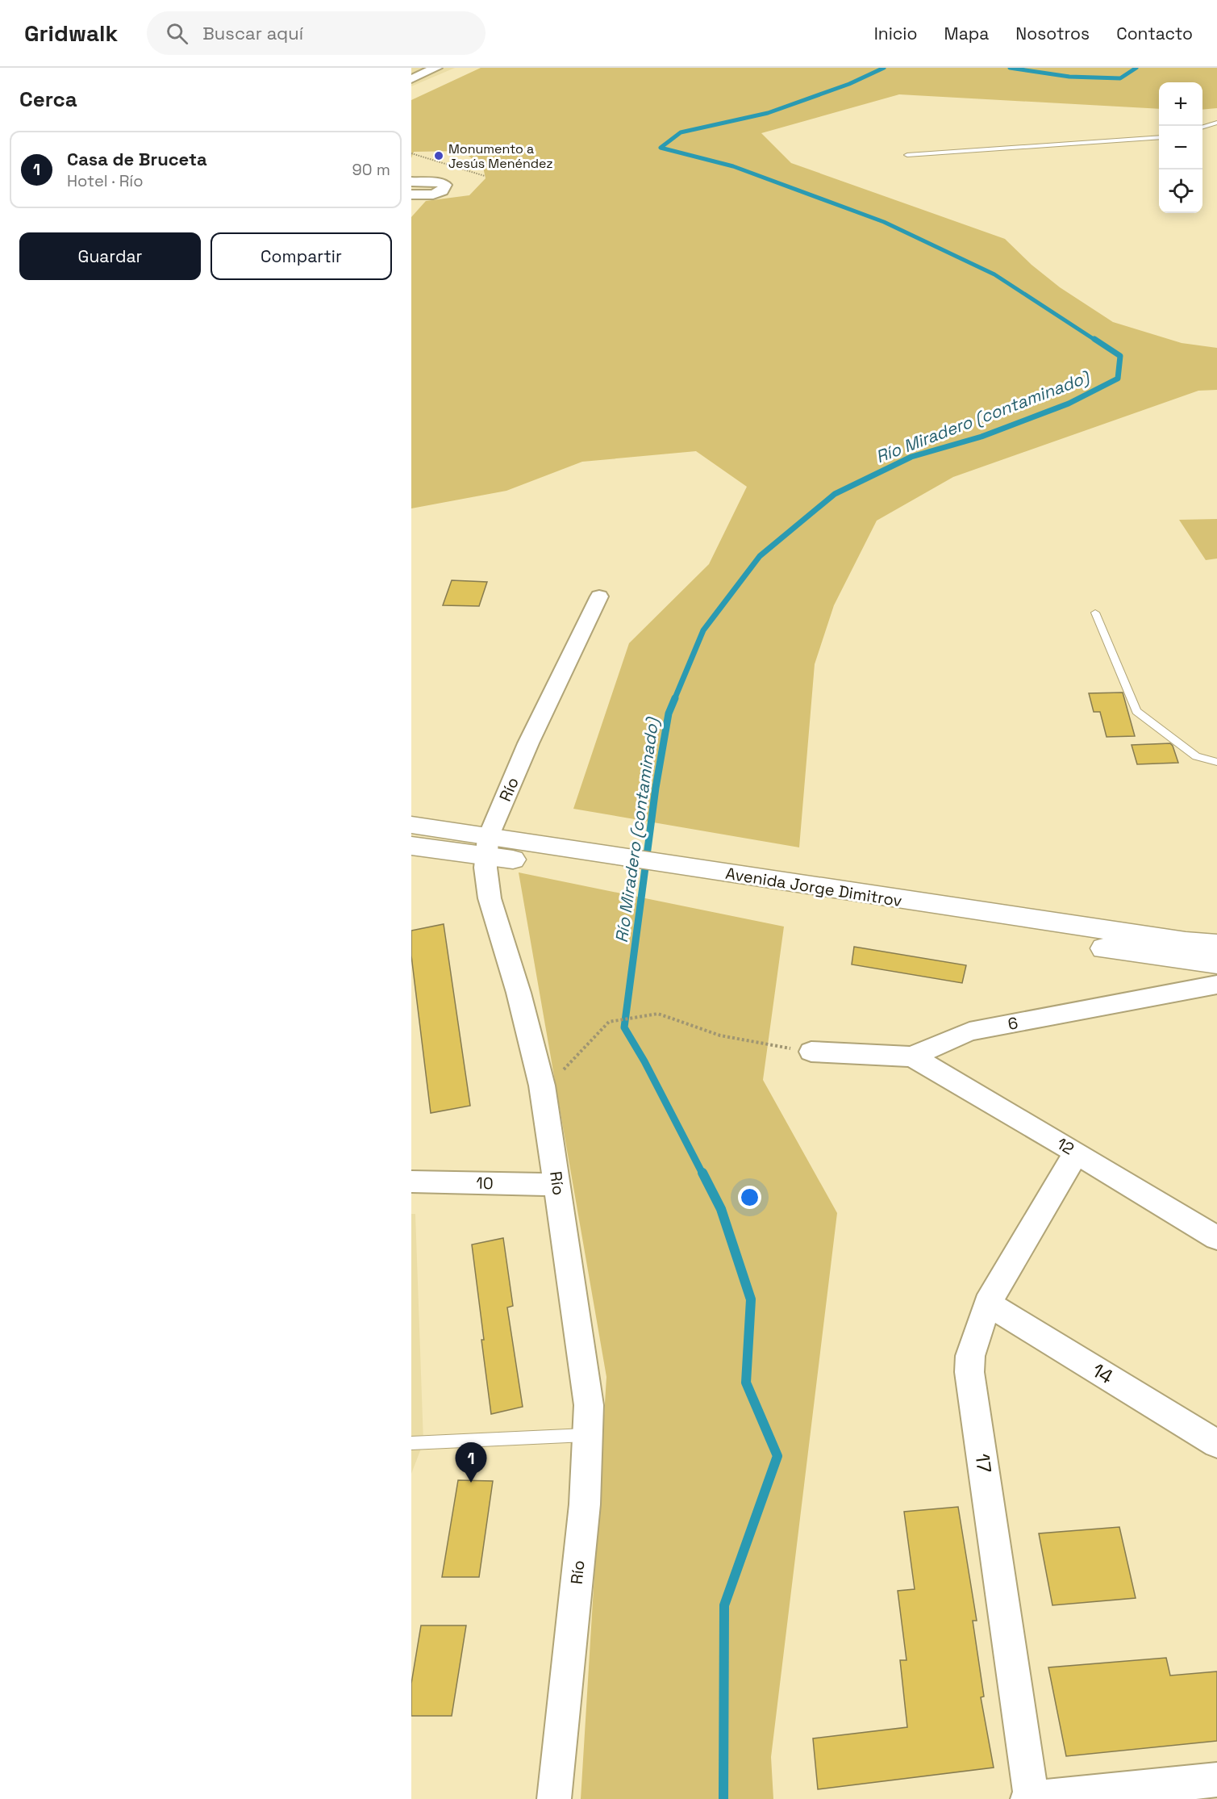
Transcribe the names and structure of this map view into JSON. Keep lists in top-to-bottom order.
{
  "streets": {
    "main road": ["Avenida Jorge Dimitrov"],
    "street": [
      "Río",
      "6",
      "12",
      "10",
      "14",
      "17"
    ]
  },
  "crossings": [
    ["Río", "Avenida Jorge Dimitrov"],
    ["Río", "10"],
    ["6", "12"],
    ["12", "17"],
    ["14", "17"]
  ],
  "water": ["Río Miradero (contaminado)"],
  "places": ["Monumento a Jesús Menéndez"],
  "page": {
    "header": "Gridwalk",
    "search": "Buscar aquí",
    "nav": [
      "Inicio",
      "Mapa",
      "Nosotros",
      "Contacto"
    ],
    "heading": "Cerca",
    "map_buttons": ["+", "−"],
    "list": [
      {
        "mark": "1",
        "name": "Casa de Bruceta",
        "note": "Hotel · Río",
        "value": "90 m"
      }
    ],
    "buttons": ["Guardar", "Compartir"],
    "pins": "1"
  }
}
